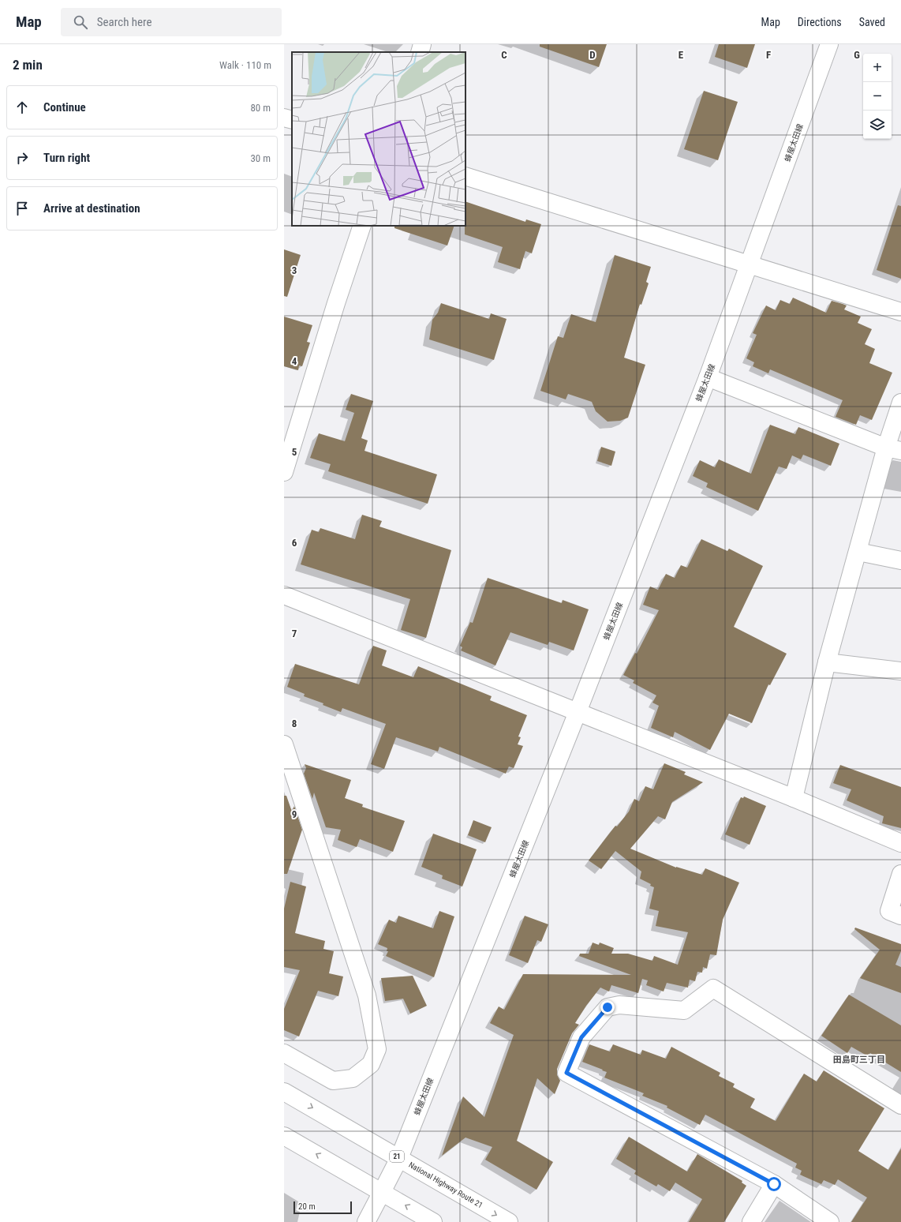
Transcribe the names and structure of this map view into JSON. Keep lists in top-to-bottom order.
{
  "streets": {
    "main road": ["蜂屋太田線", "21", "National Highway Route 21"]
  },
  "crossings": [
    ["蜂屋太田線", "National Highway Route 21"]
  ],
  "districts": ["田島町三丁目"],
  "scale_bar": "20 m",
  "page": {
    "header": "Map",
    "search": "Search here",
    "nav": ["Map", "Directions", "Saved"],
    "heading": ["2 min", "Walk · 110 m"],
    "map_buttons": ["+", "−"],
    "list": [
      ["Continue", "80 m"],
      ["Turn right", "30 m"],
      "Arrive at destination"
    ],
    "scale": "20 m"
  },
  "grid": {
    "columns": [
      "C",
      "D",
      "E",
      "F",
      "G"
    ],
    "rows": [
      "3",
      "4",
      "5",
      "6",
      "7",
      "8",
      "9"
    ]
  }
}
